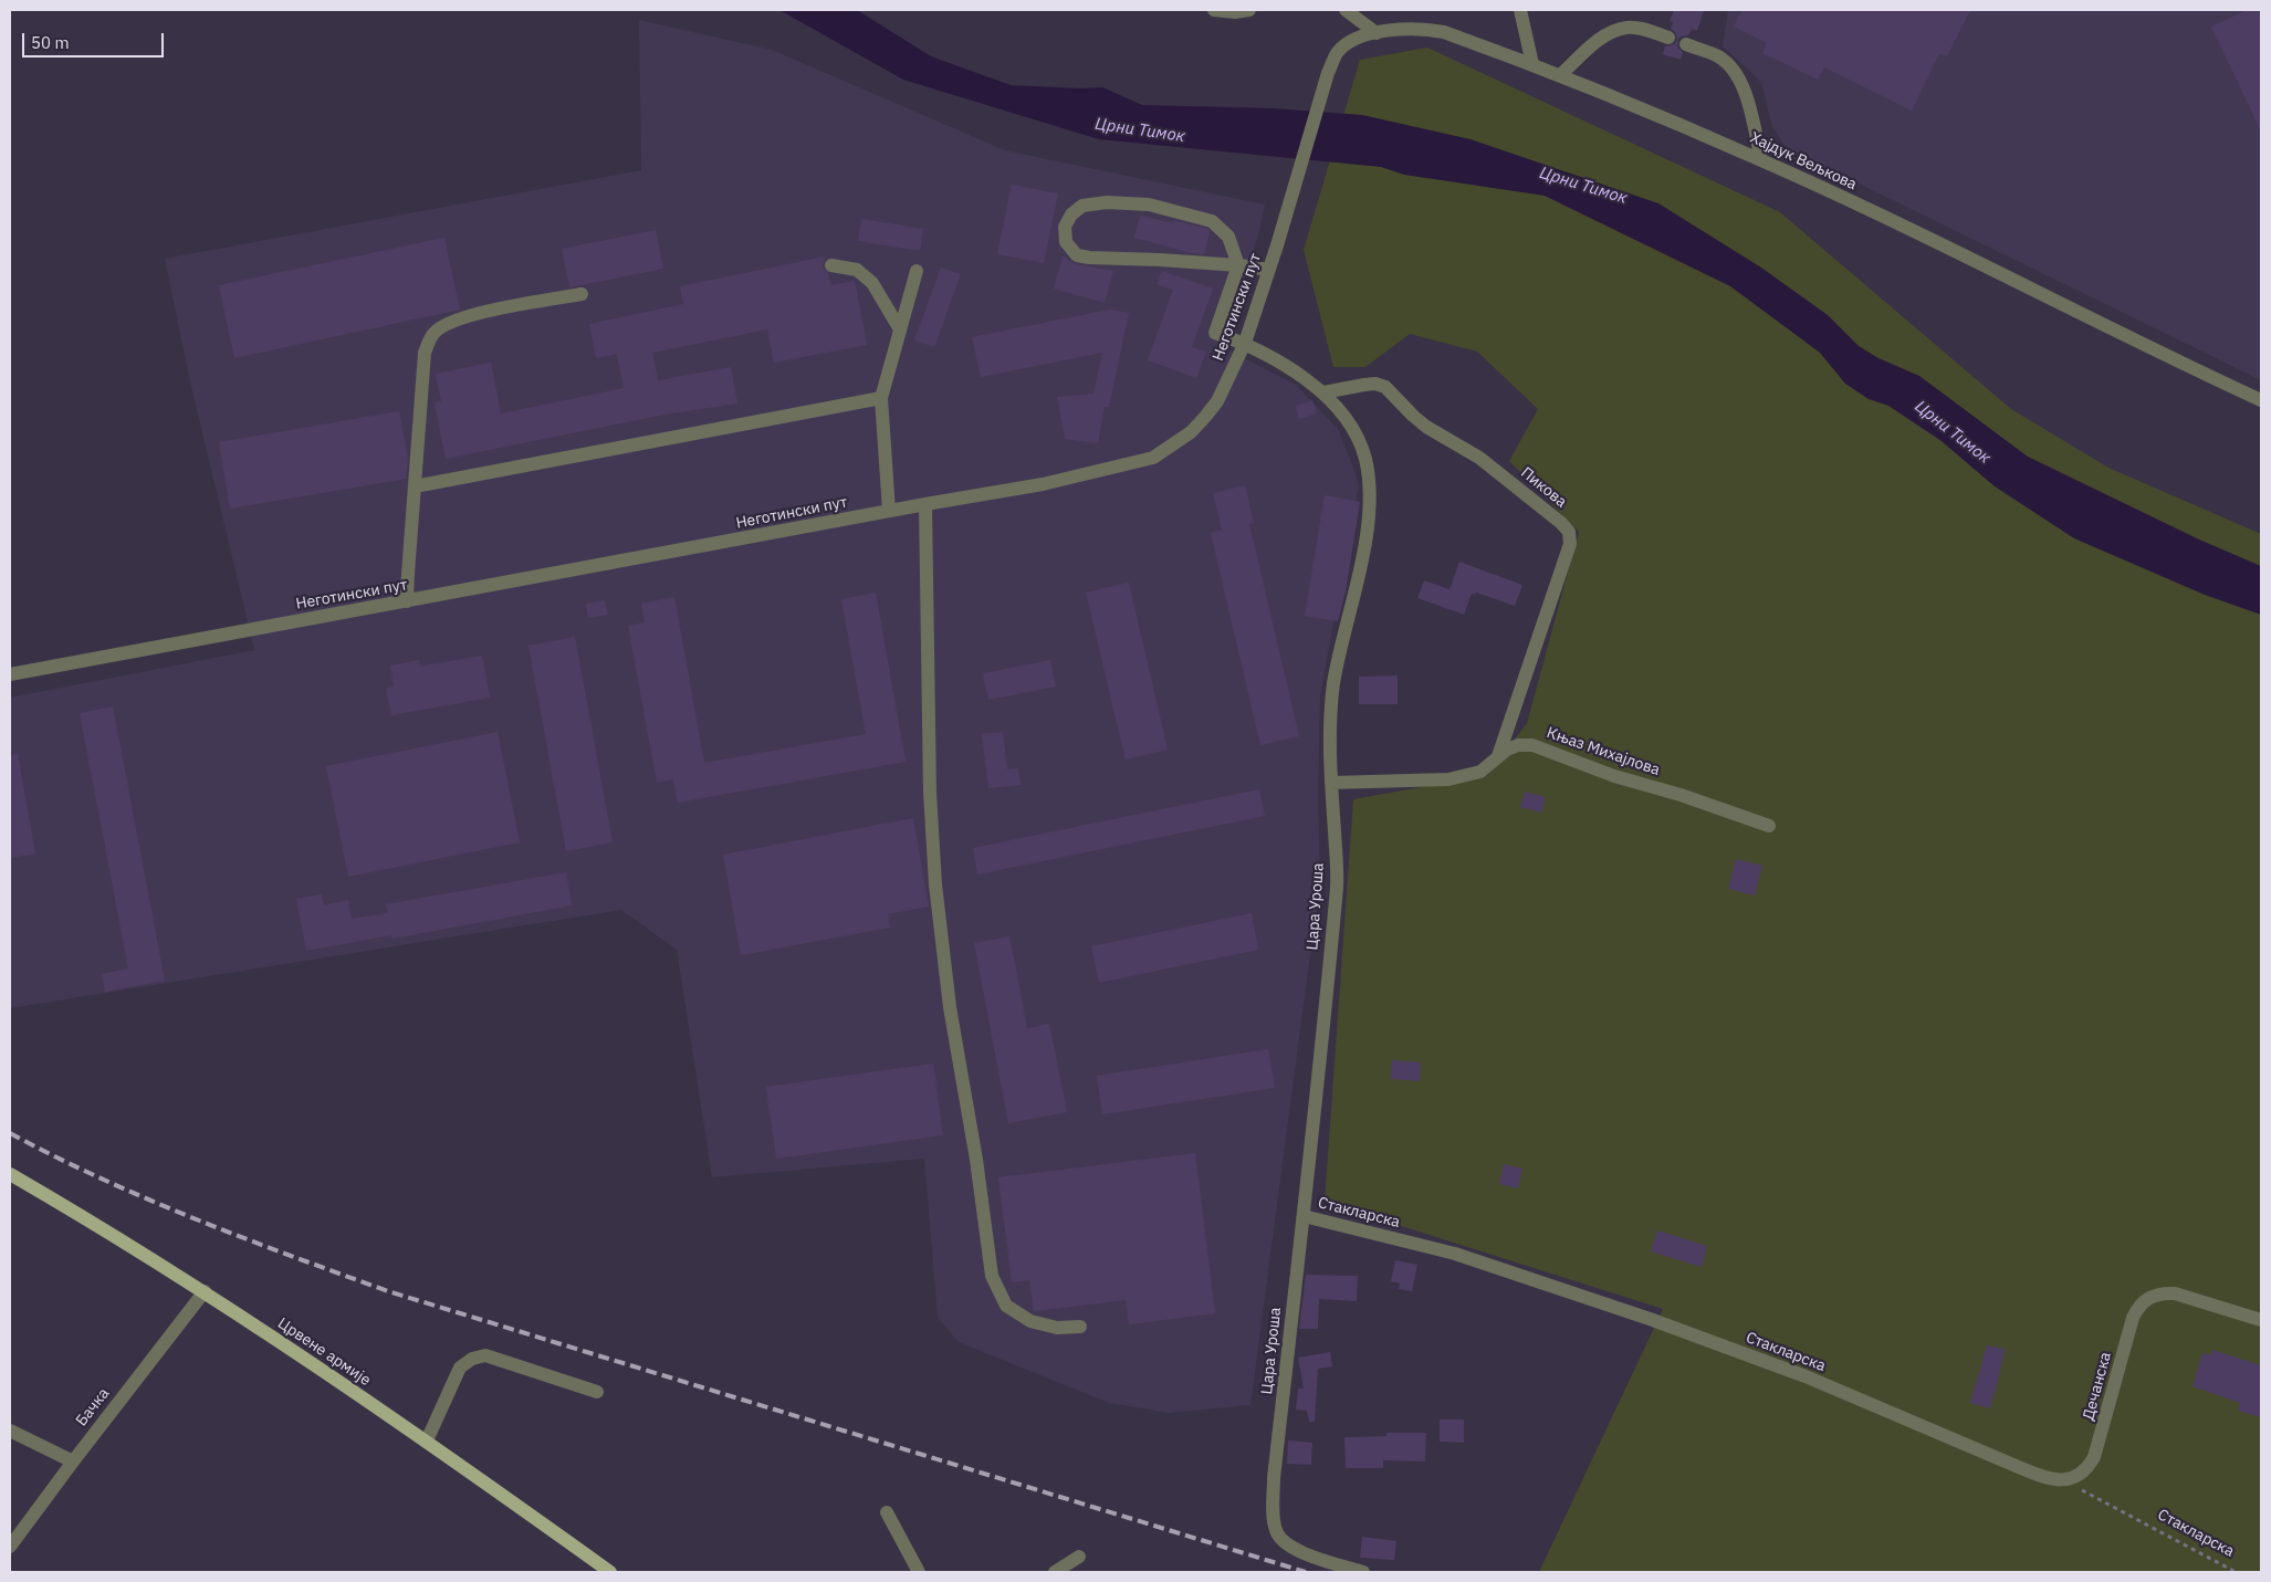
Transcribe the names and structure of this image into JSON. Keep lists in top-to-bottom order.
{
  "streets": {
    "main road": ["Црвене армије"],
    "street": [
      "Хајдук Вељкова",
      "Неготински пут",
      "Пикова",
      "Књаз Михајлова",
      "Цара Уроша",
      "Стакларска",
      "Дечанска",
      "Бачка"
    ]
  },
  "crossings": [
    ["Хајдук Вељкова", "Неготински пут"],
    ["Неготински пут", "Цара Уроша"],
    ["Пикова", "Књаз Михајлова"],
    ["Пикова", "Цара Уроша"],
    ["Књаз Михајлова", "Цара Уроша"],
    ["Цара Уроша", "Стакларска"],
    ["Стакларска", "Дечанска"],
    ["Црвене армије", "Бачка"]
  ],
  "water": ["Црни Тимок"],
  "scale_bar": "50 m"
}
